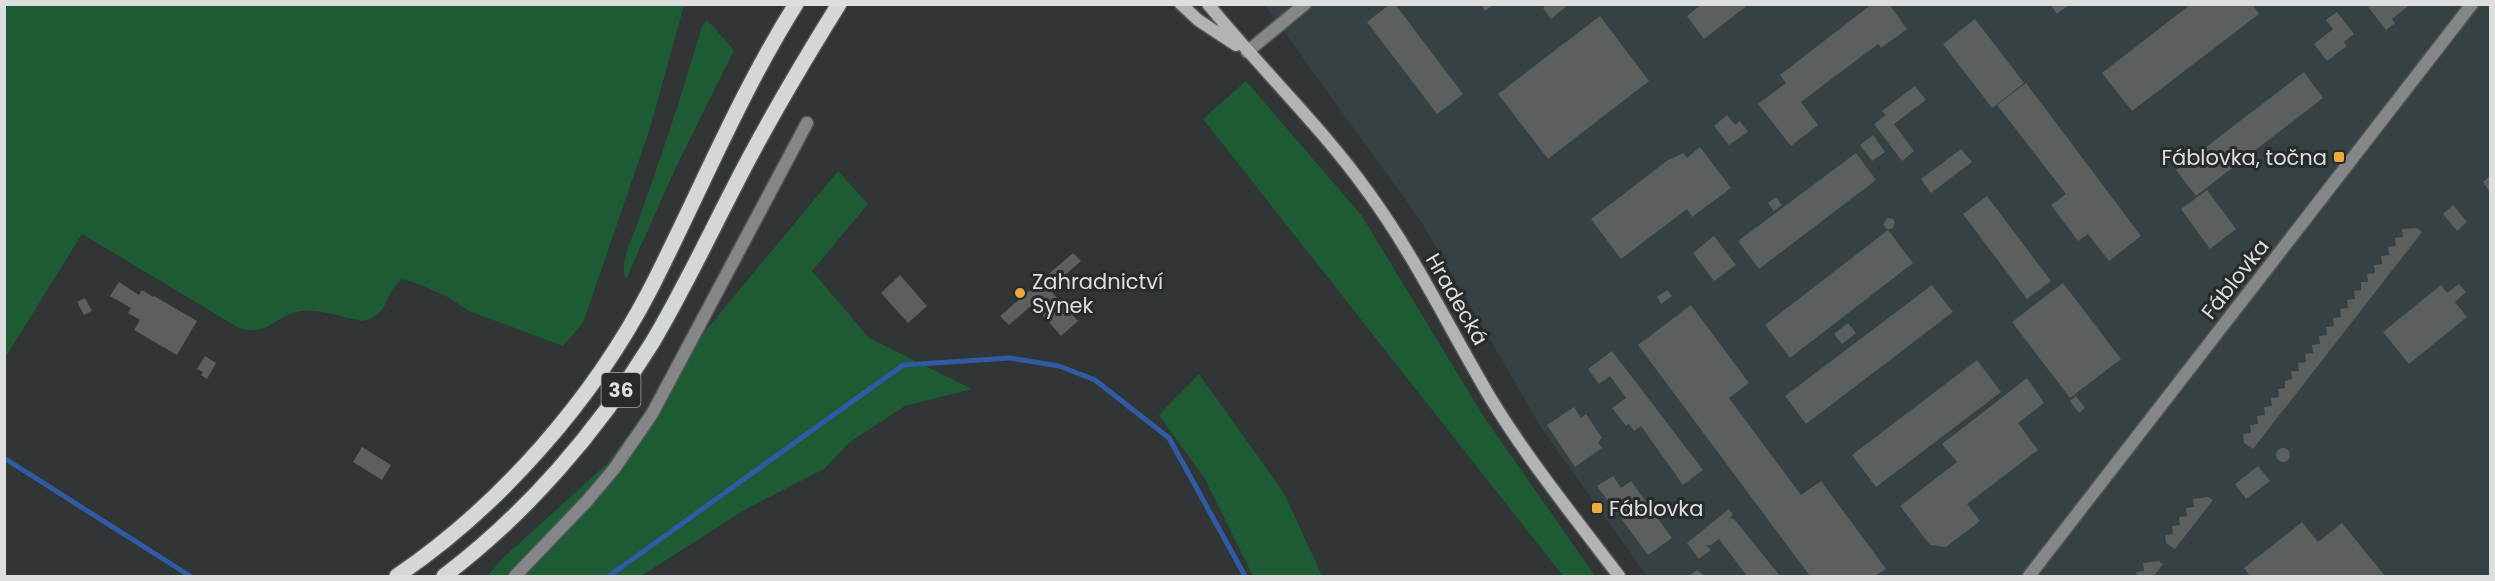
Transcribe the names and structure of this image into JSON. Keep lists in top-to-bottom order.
{
  "streets": {
    "main road": ["Hradecká", "36"],
    "street": ["Fáblovka"]
  },
  "places": {
    "transit": ["Fáblovka, točna", "Fáblovka"],
    "other": ["Zahradnictví Synek"]
  }
}
